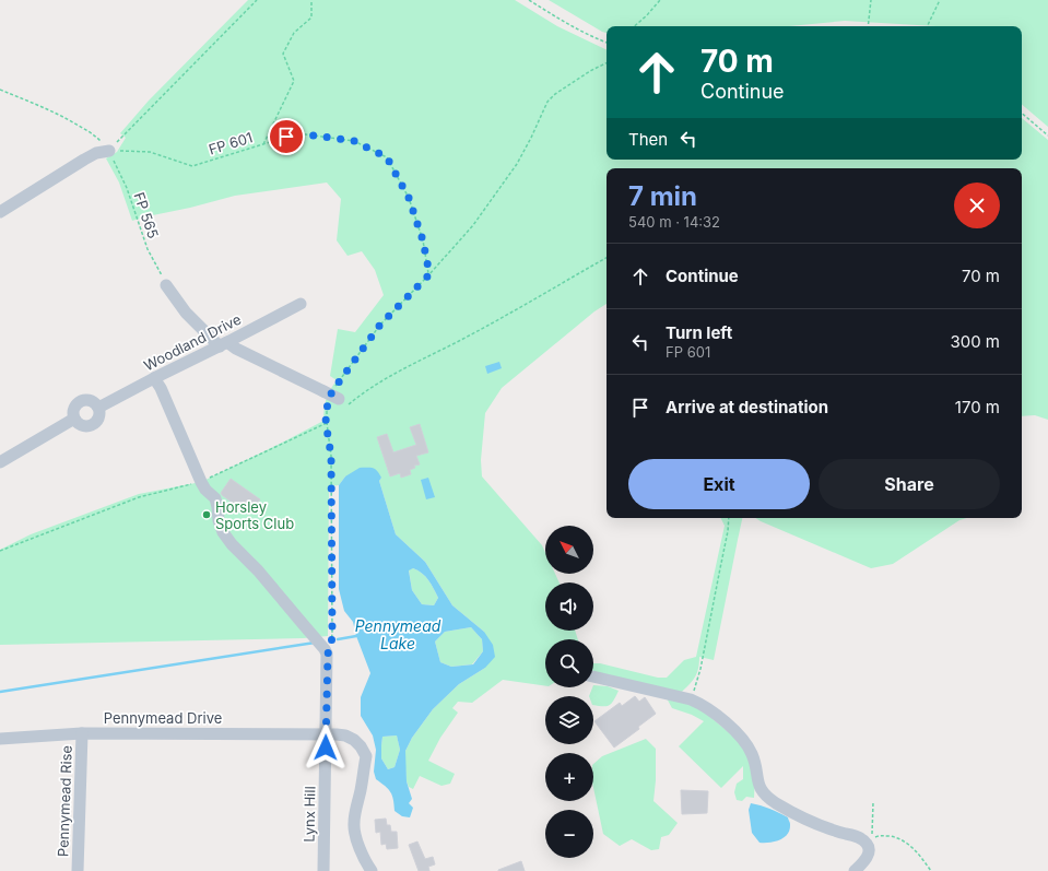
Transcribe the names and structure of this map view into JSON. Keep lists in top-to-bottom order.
{
  "streets": {
    "street": [
      "Woodland Drive",
      "Pennymead Drive",
      "Pennymead Rise",
      "Lynx Hill"
    ],
    "path": ["FP 601", "FP 565"]
  },
  "crossings": [
    ["FP 601", "FP 565"],
    ["Pennymead Drive", "Pennymead Rise"],
    ["Pennymead Drive", "Lynx Hill"]
  ],
  "water": ["Pennymead Lake"],
  "places": ["Horsley Sports Club"],
  "north": "top left",
  "page": {
    "turn": ["70 m", "Continue"],
    "then": "Then",
    "heading": ["7 min", "540 m · 14:32"],
    "list": [
      {
        "name": "Continue",
        "value": "70 m"
      },
      {
        "name": "Turn left",
        "note": "FP 601",
        "value": "300 m"
      },
      {
        "name": "Arrive at destination",
        "value": "170 m"
      }
    ],
    "buttons": ["Exit", "Share"],
    "map_buttons": ["+", "−"]
  }
}
